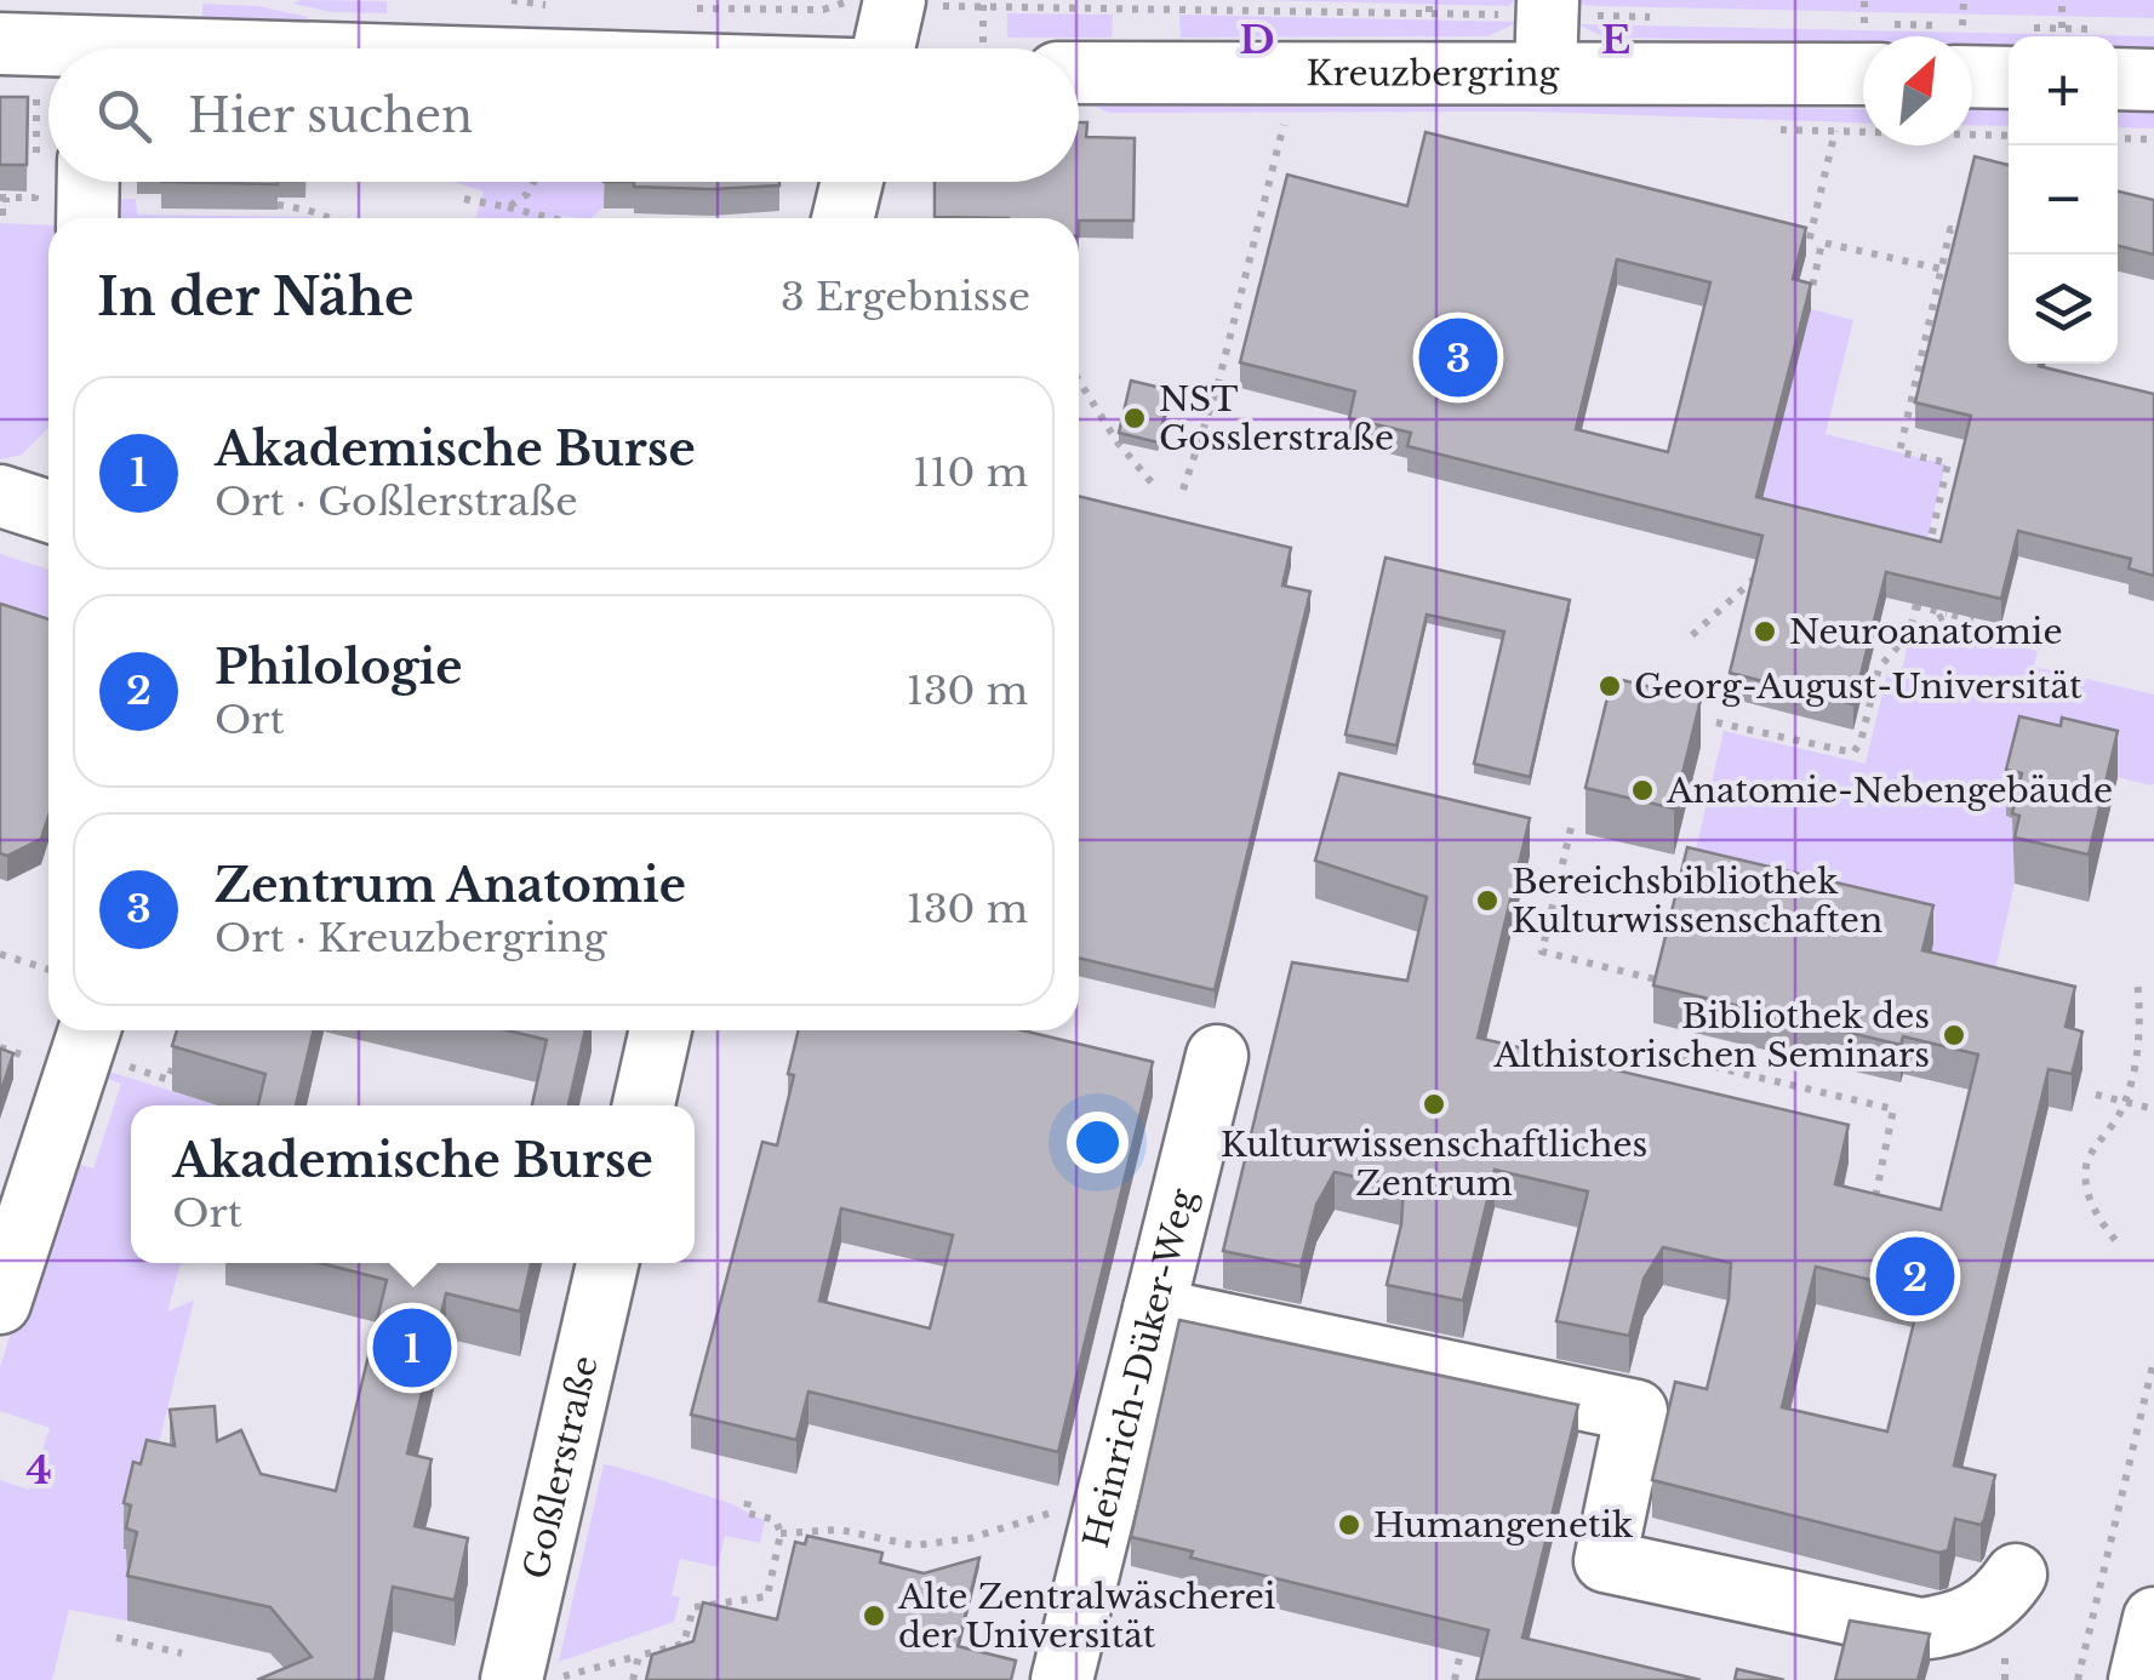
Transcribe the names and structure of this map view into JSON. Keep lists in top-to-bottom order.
{
  "streets": {
    "street": ["Kreuzbergring", "Heinrich-Düker-Weg", "Goßlerstraße"]
  },
  "places": [
    "NST Gosslerstraße",
    "Neuroanatomie",
    "Georg-August-Universität",
    "Anatomie-Nebengebäude",
    "Bereichsbibliothek Kulturwissenschaften",
    "Bibliothek des Althistorischen Seminars",
    "Kulturwissenschaftliches Zentrum",
    "Humangenetik",
    "Alte Zentralwäscherei der Universität"
  ],
  "north": "top right",
  "page": {
    "map_buttons": ["+", "−"],
    "search": "Hier suchen",
    "heading": ["In der Nähe", "3 Ergebnisse"],
    "pins": ["3", "2", "1"],
    "list": [
      {
        "mark": "1",
        "name": "Akademische Burse",
        "note": "Ort · Goßlerstraße",
        "value": "110 m"
      },
      {
        "mark": "2",
        "name": "Philologie",
        "note": "Ort",
        "value": "130 m"
      },
      {
        "mark": "3",
        "name": "Zentrum Anatomie",
        "note": "Ort · Kreuzbergring",
        "value": "130 m"
      }
    ],
    "popup": ["Akademische Burse", "Ort"]
  },
  "grid": {
    "columns": ["D", "E"],
    "rows": ["4"]
  }
}
